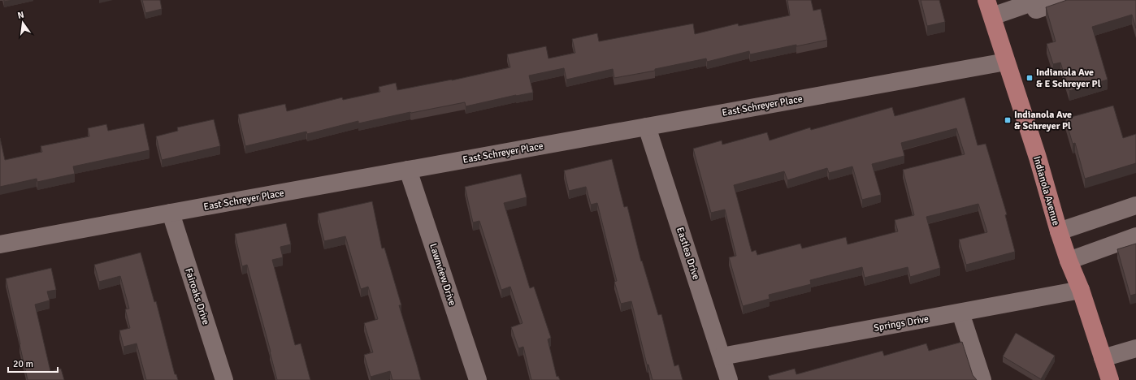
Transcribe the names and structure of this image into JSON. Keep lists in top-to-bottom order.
{
  "streets": {
    "main road": ["Indianola Avenue"],
    "street": [
      "East Schreyer Place",
      "Eastlea Drive",
      "Lawnview Drive",
      "Fairoaks Drive",
      "Springs Drive"
    ]
  },
  "crossings": [
    ["East Schreyer Place", "Indianola Avenue"],
    ["East Schreyer Place", "Eastlea Drive"],
    ["East Schreyer Place", "Lawnview Drive"],
    ["East Schreyer Place", "Fairoaks Drive"],
    ["Indianola Avenue", "Springs Drive"],
    ["Eastlea Drive", "Springs Drive"]
  ],
  "places": {
    "transit": ["Indianola Ave & E Schreyer Pl", "Indianola Ave & Schreyer Pl"]
  },
  "scale_bar": "20 m",
  "north": "top"
}
